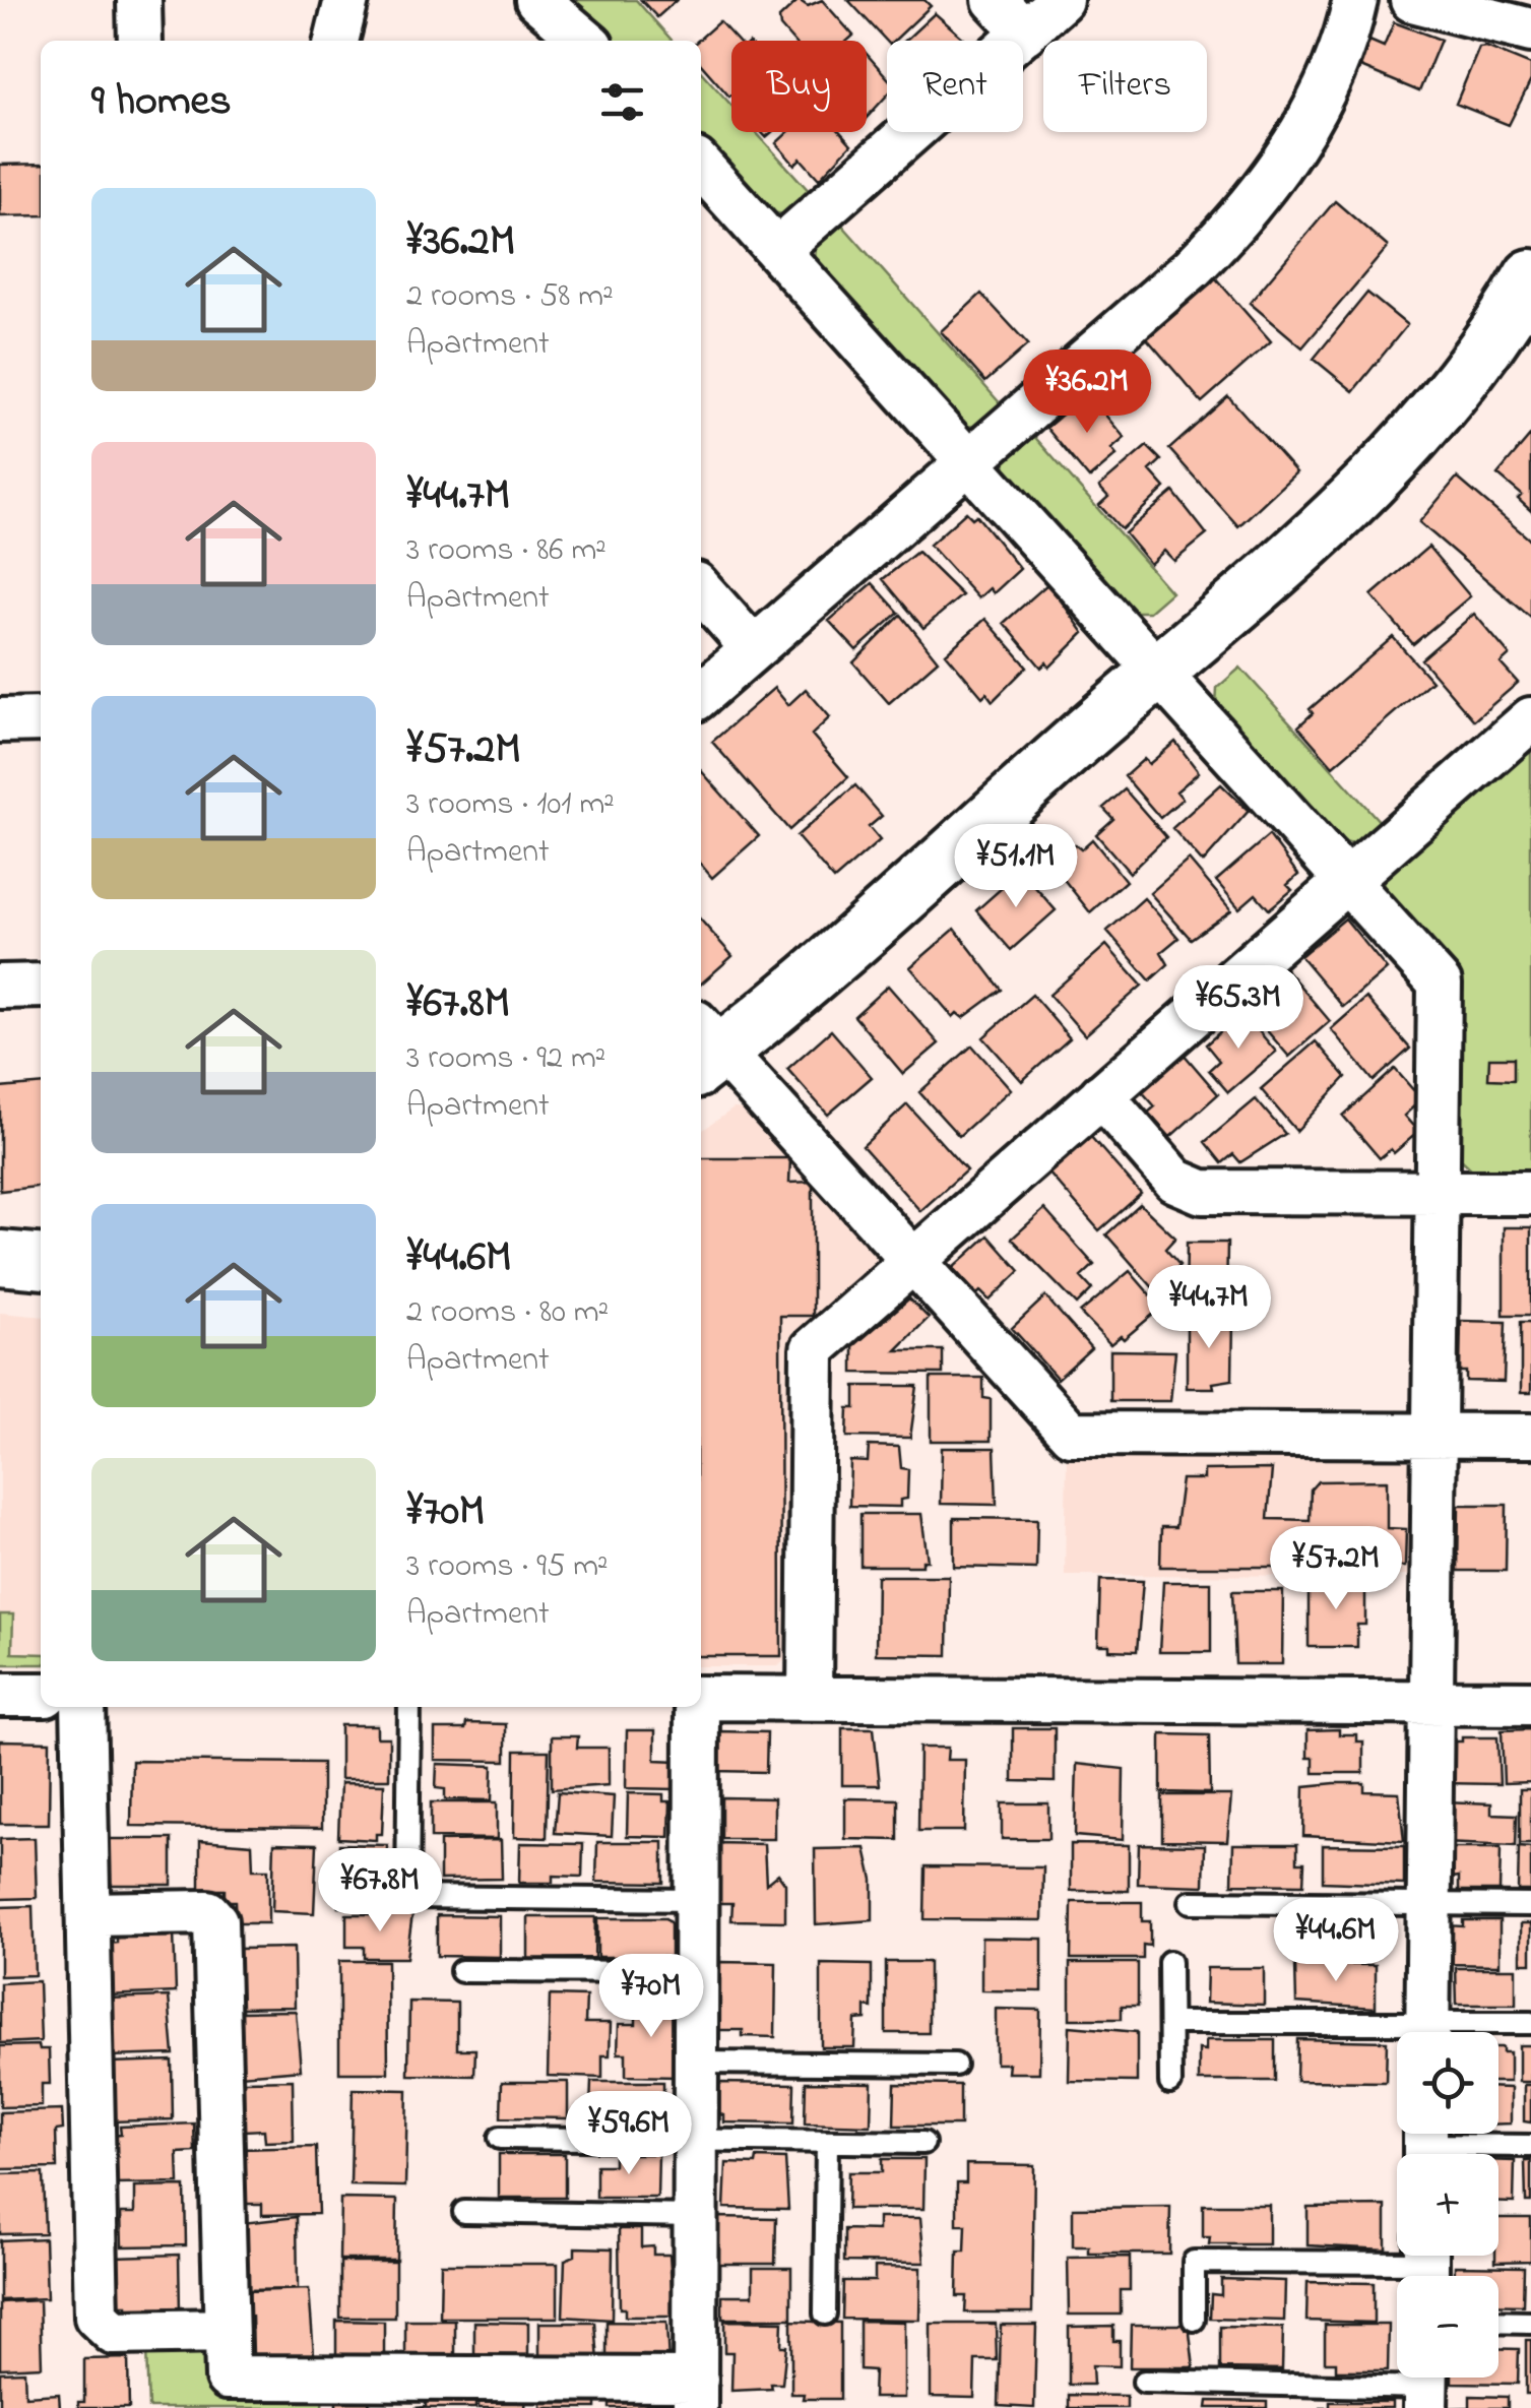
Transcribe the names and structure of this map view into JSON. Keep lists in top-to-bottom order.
{
  "page": {
    "chip": ["Buy", "Rent", "Filters"],
    "heading": "9 homes",
    "list": [
      {
        "name": "¥36.2M",
        "note": "2 rooms · 58 m² · Apartment"
      },
      {
        "name": "¥44.7M",
        "note": "3 rooms · 86 m² · Apartment"
      },
      {
        "name": "¥57.2M",
        "note": "3 rooms · 101 m² · Apartment"
      },
      {
        "name": "¥67.8M",
        "note": "3 rooms · 92 m² · Apartment"
      },
      {
        "name": "¥44.6M",
        "note": "2 rooms · 80 m² · Apartment"
      },
      {
        "name": "¥70M",
        "note": "3 rooms · 95 m² · Apartment"
      }
    ],
    "price": [
      "¥36.2M",
      "¥51.1M",
      "¥65.3M",
      "¥44.7M",
      "¥57.2M",
      "¥67.8M",
      "¥44.6M",
      "¥70M",
      "¥59.6M"
    ],
    "map_buttons": ["+", "−"]
  }
}
